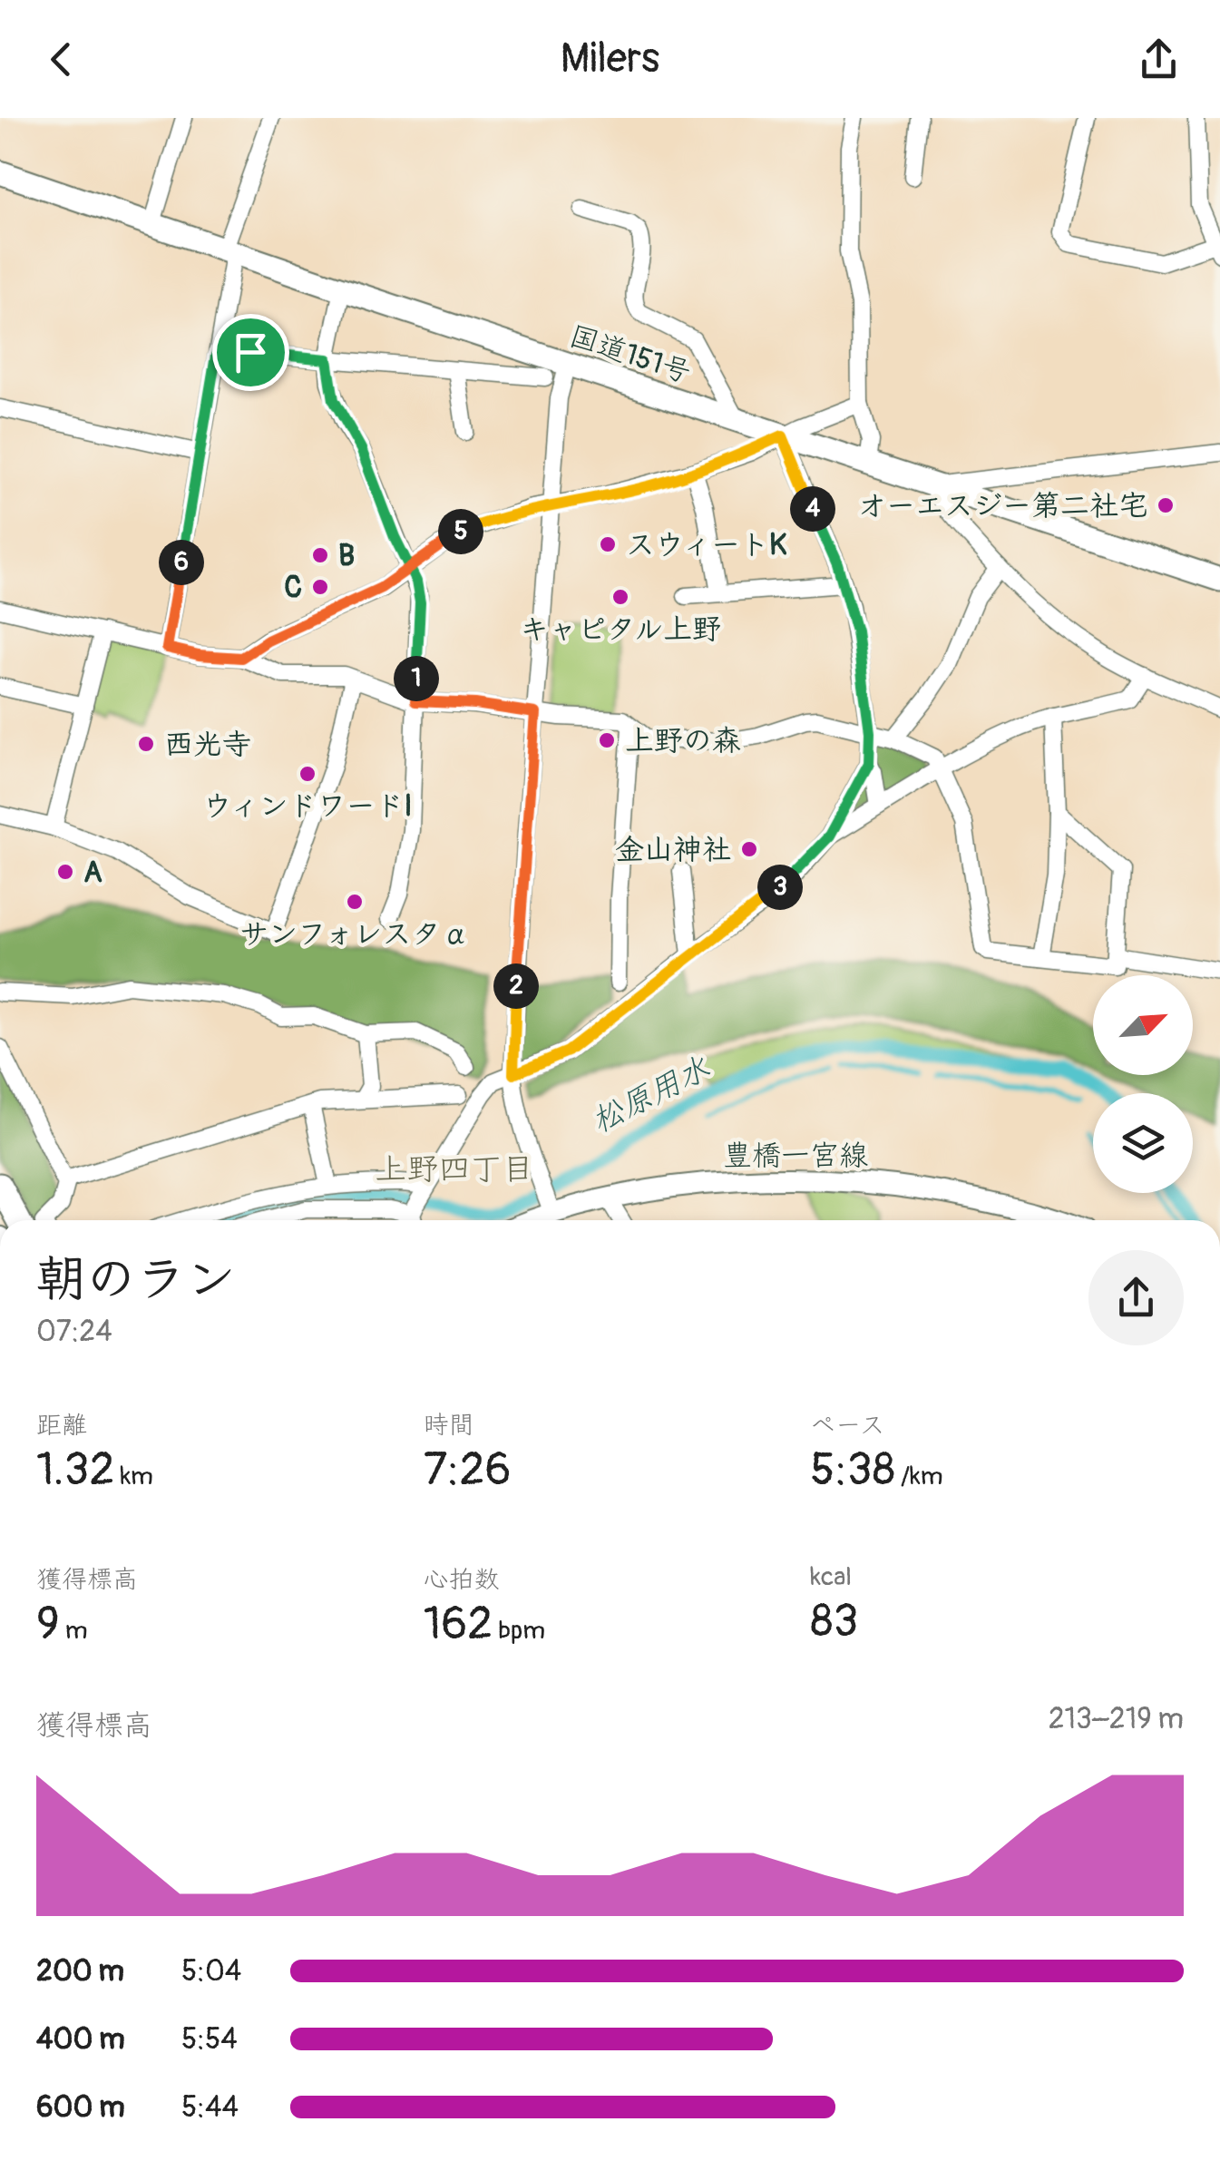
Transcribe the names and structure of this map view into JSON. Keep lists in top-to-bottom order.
{
  "streets": {
    "highway": ["国道151号"],
    "main road": ["豊橋一宮線"]
  },
  "districts": ["上野四丁目"],
  "water": ["松原用水"],
  "places": [
    "オーエスジー第二社宅",
    "スウィートK",
    "B",
    "C",
    "キャピタル上野",
    "上野の森",
    "西光寺",
    "ウィンドワードI",
    "金山神社",
    "A",
    "サンフォレスタα"
  ],
  "north": "top right",
  "page": {
    "header": "Milers",
    "pins": [
      "4",
      "5",
      "6",
      "1",
      "3",
      "2"
    ],
    "heading": ["朝のラン", "07:24"],
    "stats": [
      ["距離", "1.32 km"],
      ["時間", "7:26"],
      ["ペース", "5:38 /km"],
      ["獲得標高", "9 m"],
      ["心拍数", "162 bpm"],
      ["kcal", "83"]
    ],
    "chart": ["獲得標高", "213–219 m"],
    "list": [
      {
        "name": "200 m",
        "note": "5:04"
      },
      {
        "name": "400 m",
        "note": "5:54"
      },
      {
        "name": "600 m",
        "note": "5:44"
      }
    ]
  }
}
